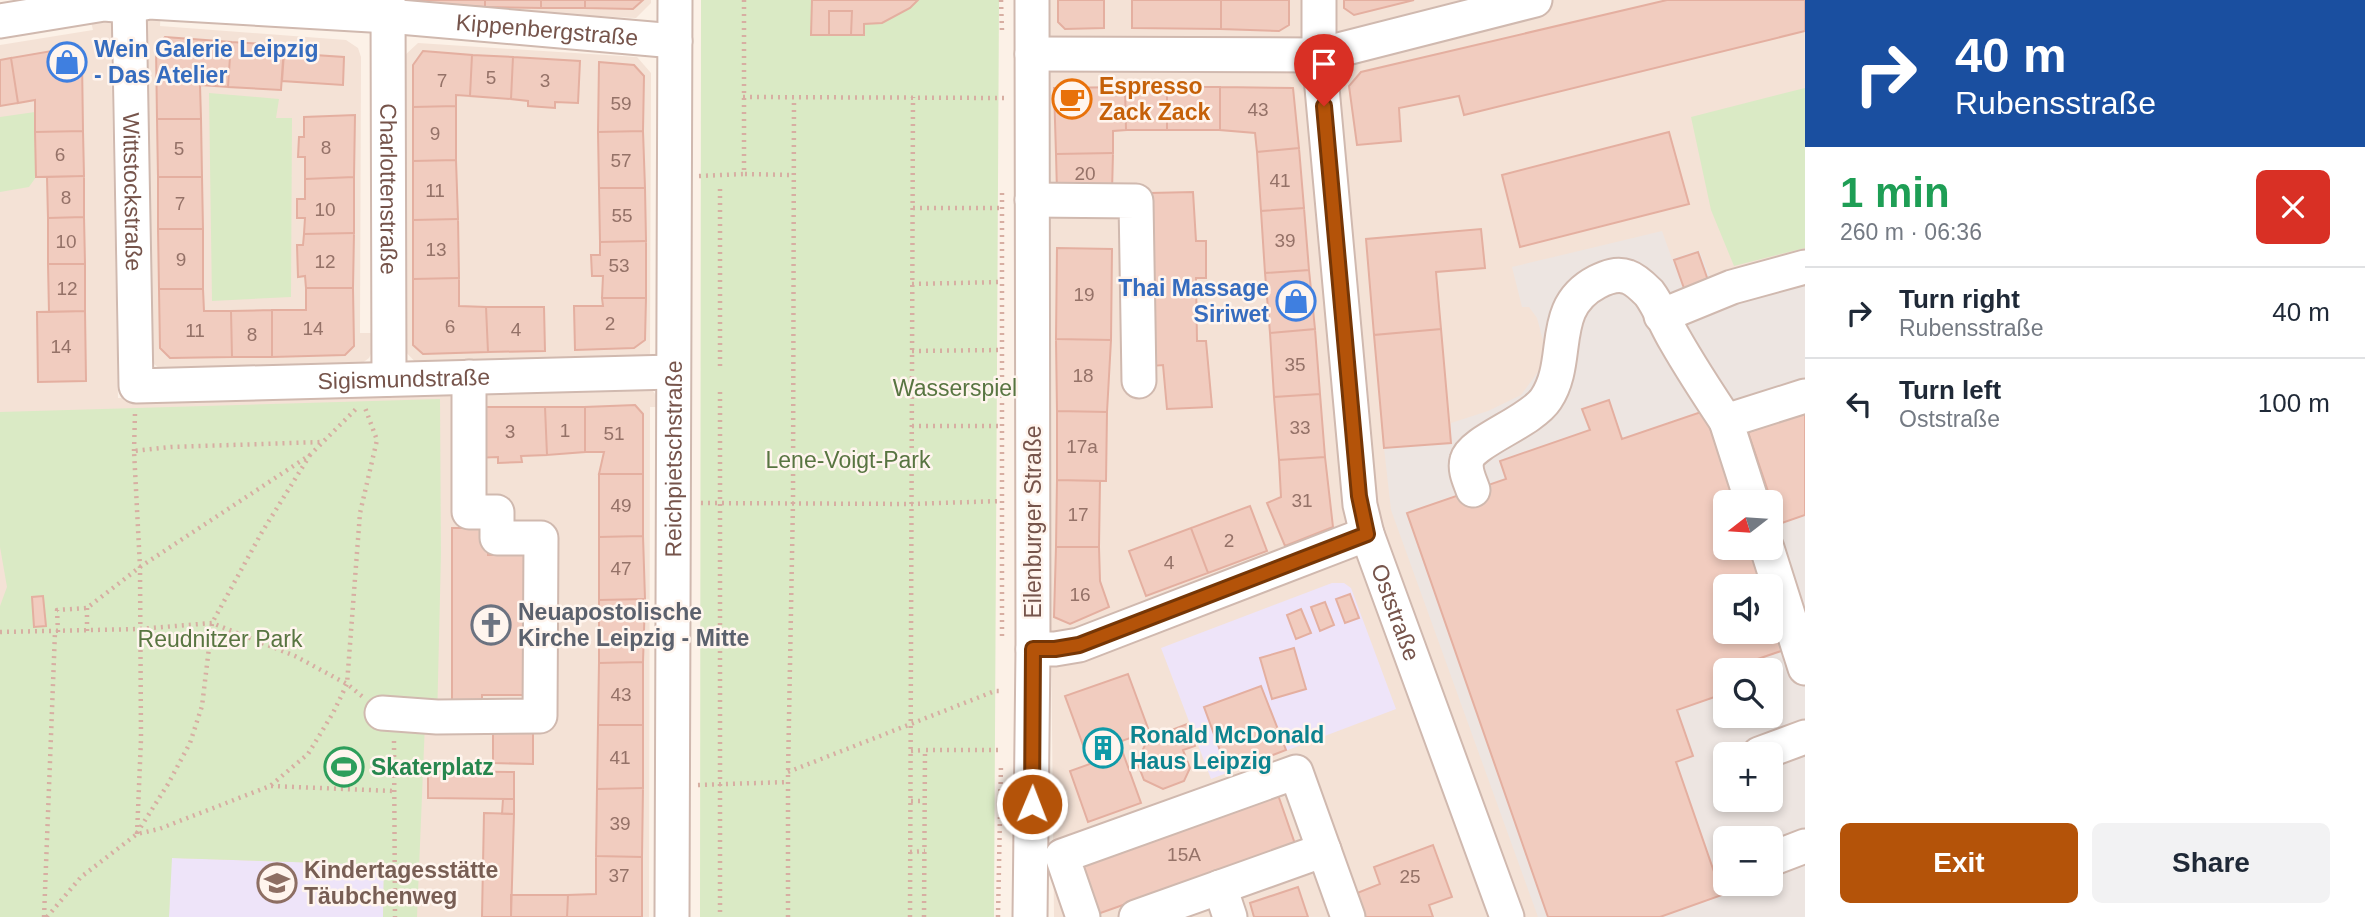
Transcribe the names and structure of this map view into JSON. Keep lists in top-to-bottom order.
{
  "streets": {
    "street": [
      "Kippenbergstraße",
      "Charlottenstraße",
      "Wittstockstraße",
      "Sigismundstraße",
      "Reichpietschstraße",
      "Eilenburger Straße",
      "Oststraße"
    ]
  },
  "crossings": [
    ["Kippenbergstraße", "Charlottenstraße"],
    ["Kippenbergstraße", "Wittstockstraße"],
    ["Kippenbergstraße", "Reichpietschstraße"],
    ["Charlottenstraße", "Sigismundstraße"],
    ["Wittstockstraße", "Sigismundstraße"],
    ["Sigismundstraße", "Reichpietschstraße"]
  ],
  "parks": ["Wasserspiel", "Lene-Voigt-Park", "Reudnitzer Park"],
  "places": {
    "shop": ["Wein Galerie Leipzig - Das Atelier", "Thai Massage Siriwet"],
    "cafe": ["Espresso Zack Zack"],
    "church": ["Neuapostolische Kirche Leipzig - Mitte"],
    "building": ["Ronald McDonald Haus Leipzig"],
    "sports": ["Skaterplatz"],
    "school or university": ["Kindertagesstätte Täubchenweg"]
  },
  "house_numbers": [
    "5",
    "7",
    "3",
    "59",
    "43",
    "9",
    "8",
    "5",
    "6",
    "57",
    "20",
    "41",
    "11",
    "8",
    "7",
    "10",
    "55",
    "39",
    "10",
    "13",
    "9",
    "12",
    "53",
    "12",
    "19",
    "2",
    "6",
    "14",
    "4",
    "11",
    "8",
    "14",
    "35",
    "18",
    "33",
    "1",
    "3",
    "51",
    "17a",
    "31",
    "49",
    "17",
    "2",
    "4",
    "47",
    "16",
    "43",
    "41",
    "39",
    "15A",
    "37",
    "25"
  ],
  "north": "left",
  "page": {
    "turn": ["40 m", "Rubensstraße"],
    "heading": ["1 min", "260 m · 06:36"],
    "list": [
      {
        "name": "Turn right",
        "note": "Rubensstraße",
        "value": "40 m"
      },
      {
        "name": "Turn left",
        "note": "Oststraße",
        "value": "100 m"
      }
    ],
    "map_buttons": ["+", "−"],
    "buttons": ["Exit", "Share"]
  }
}
